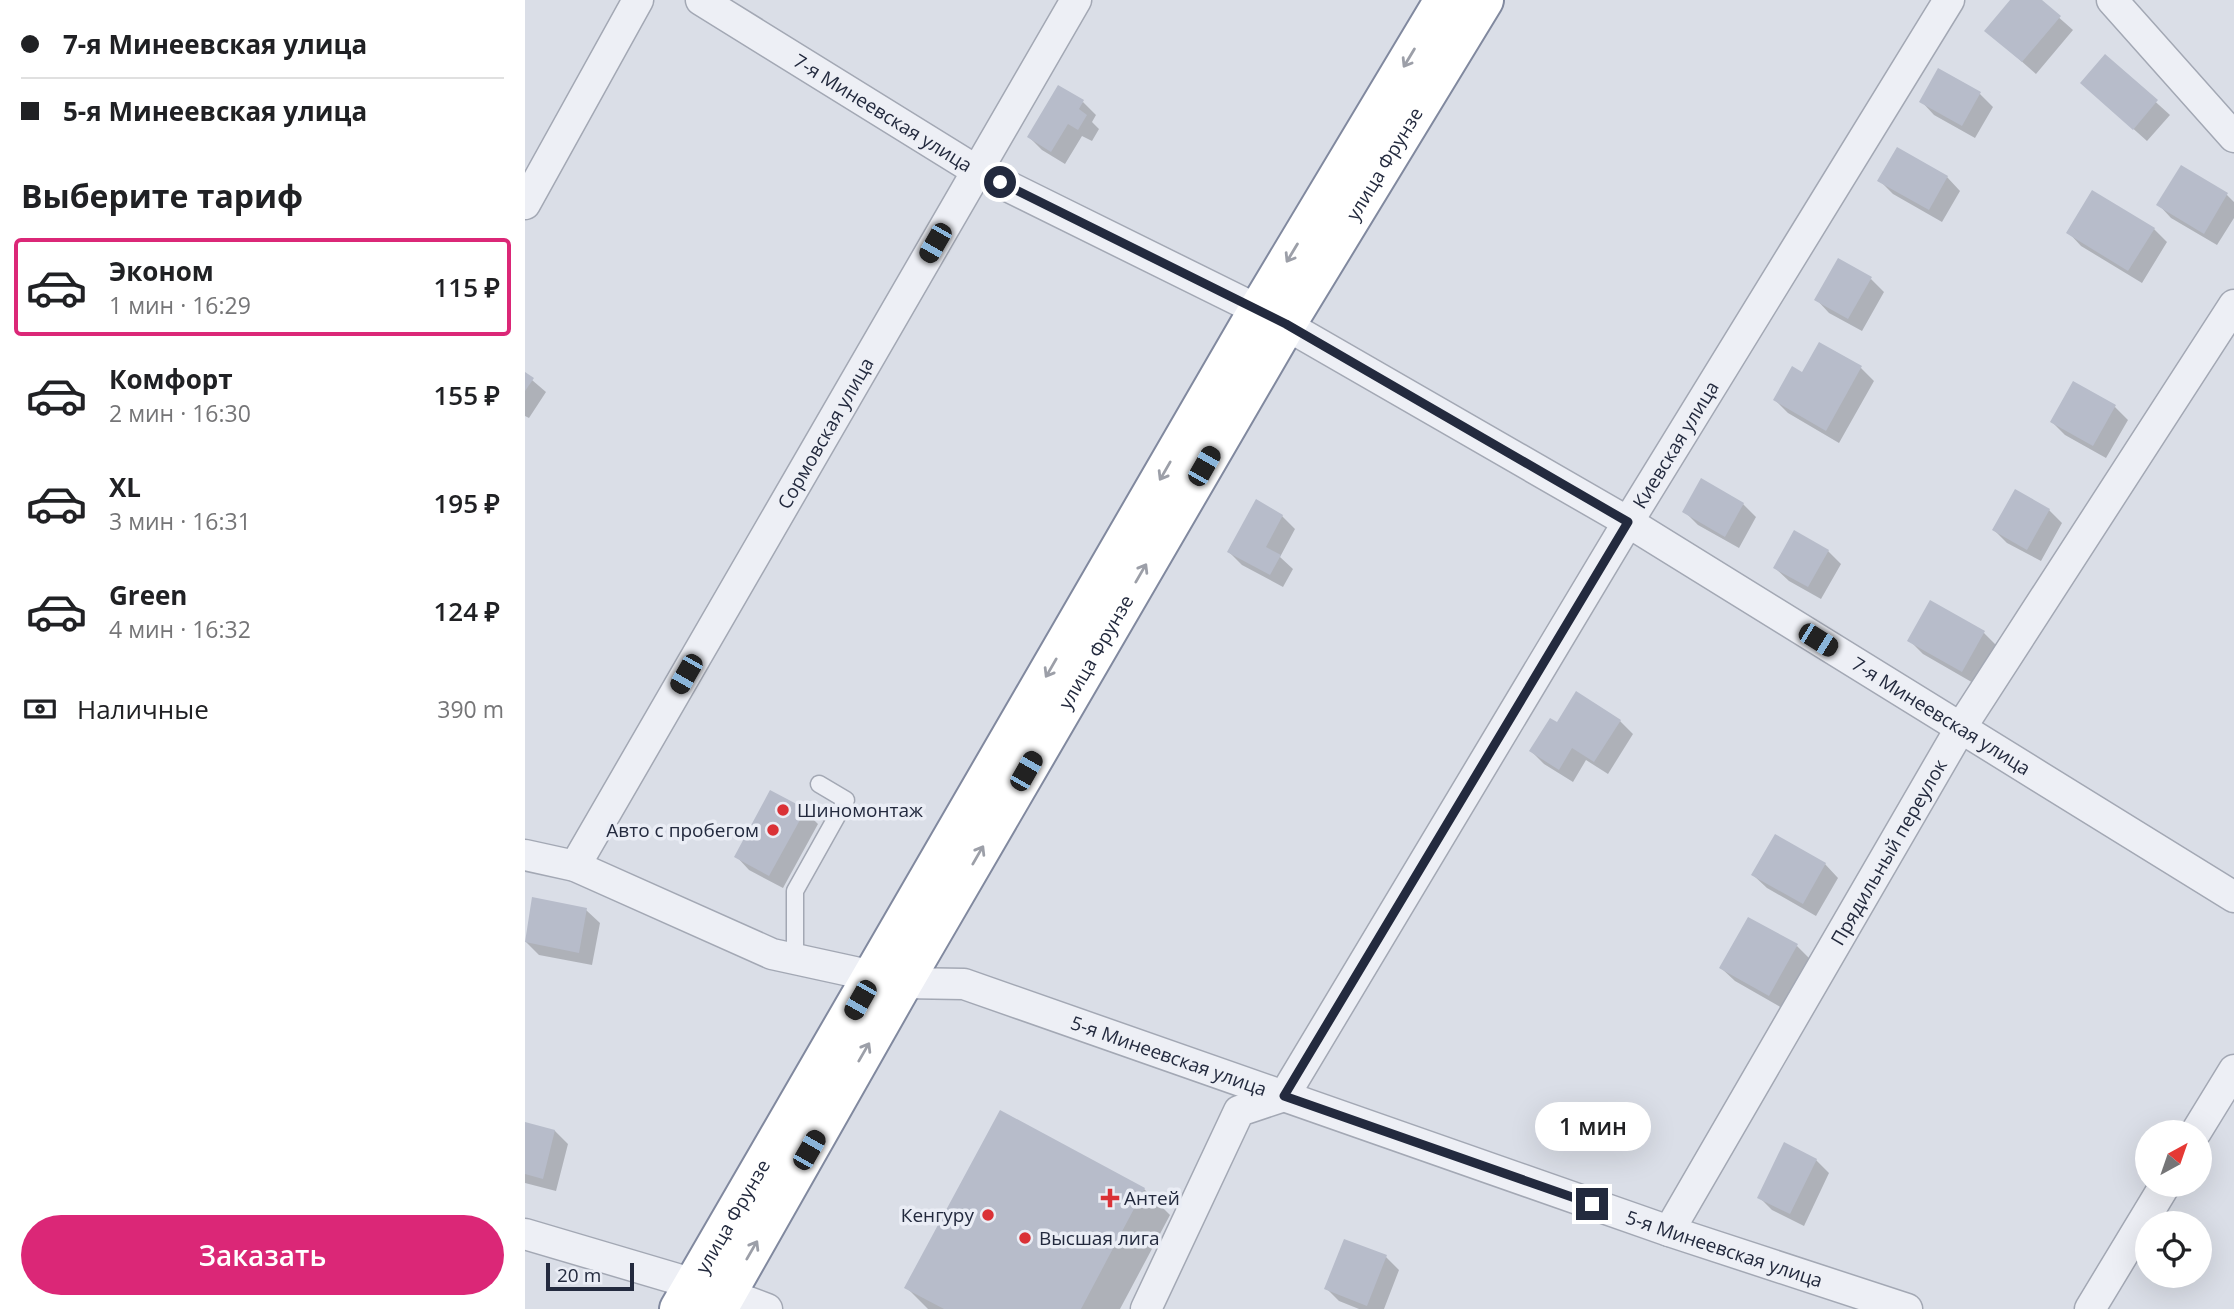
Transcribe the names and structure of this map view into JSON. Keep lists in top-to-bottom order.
{
  "streets": {
    "highway": ["улица Фрунзе"],
    "street": [
      "7-я Минеевская улица",
      "Сормовская улица",
      "Киевская улица",
      "Прядильный переулок",
      "5-я Минеевская улица"
    ]
  },
  "crossings": [
    ["7-я Минеевская улица", "улица Фрунзе"],
    ["7-я Минеевская улица", "Сормовская улица"],
    ["7-я Минеевская улица", "Киевская улица"],
    ["7-я Минеевская улица", "Прядильный переулок"],
    ["улица Фрунзе", "5-я Минеевская улица"],
    ["Сормовская улица", "5-я Минеевская улица"],
    ["Киевская улица", "5-я Минеевская улица"],
    ["Прядильный переулок", "5-я Минеевская улица"]
  ],
  "places": {
    "other": [
      "Шиномонтаж",
      "Авто с пробегом",
      "Кенгуру",
      "Высшая лига"
    ],
    "health": ["Антей"]
  },
  "scale_bar": "20 m",
  "north": "top right",
  "page": {
    "banner": ["7-я Минеевская улица", "5-я Минеевская улица"],
    "heading": "Выберите тариф",
    "list": [
      {
        "name": "Эконом",
        "note": "1 мин · 16:29",
        "value": "115 ₽"
      },
      {
        "name": "Комфорт",
        "note": "2 мин · 16:30",
        "value": "155 ₽"
      },
      {
        "name": "XL",
        "note": "3 мин · 16:31",
        "value": "195 ₽"
      },
      {
        "name": "Green",
        "note": "4 мин · 16:32",
        "value": "124 ₽"
      }
    ],
    "pay": ["Наличные", "390 m"],
    "bubble": "1 мин",
    "buttons": "Заказать",
    "scale": "20 m"
  }
}
